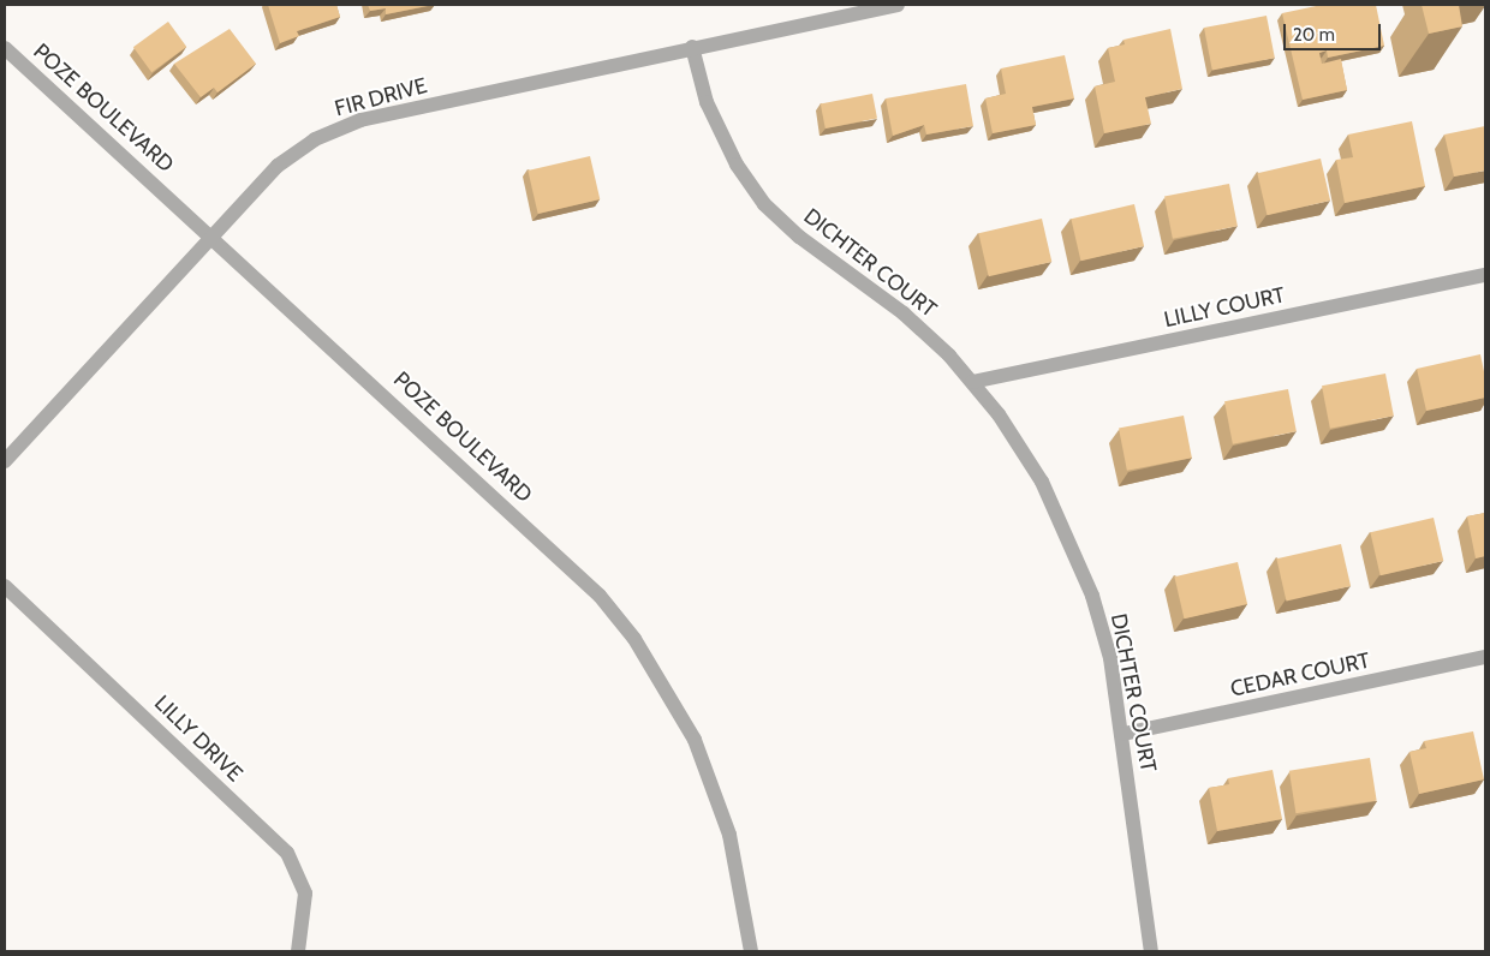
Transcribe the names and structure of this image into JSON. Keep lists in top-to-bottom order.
{
  "streets": {
    "street": [
      "FIR DRIVE",
      "POZE BOULEVARD",
      "DICHTER COURT",
      "LILLY COURT",
      "CEDAR COURT",
      "LILLY DRIVE"
    ]
  },
  "crossings": [
    ["FIR DRIVE", "POZE BOULEVARD"],
    ["FIR DRIVE", "DICHTER COURT"],
    ["DICHTER COURT", "LILLY COURT"],
    ["DICHTER COURT", "CEDAR COURT"]
  ],
  "scale_bar": "20 m"
}
